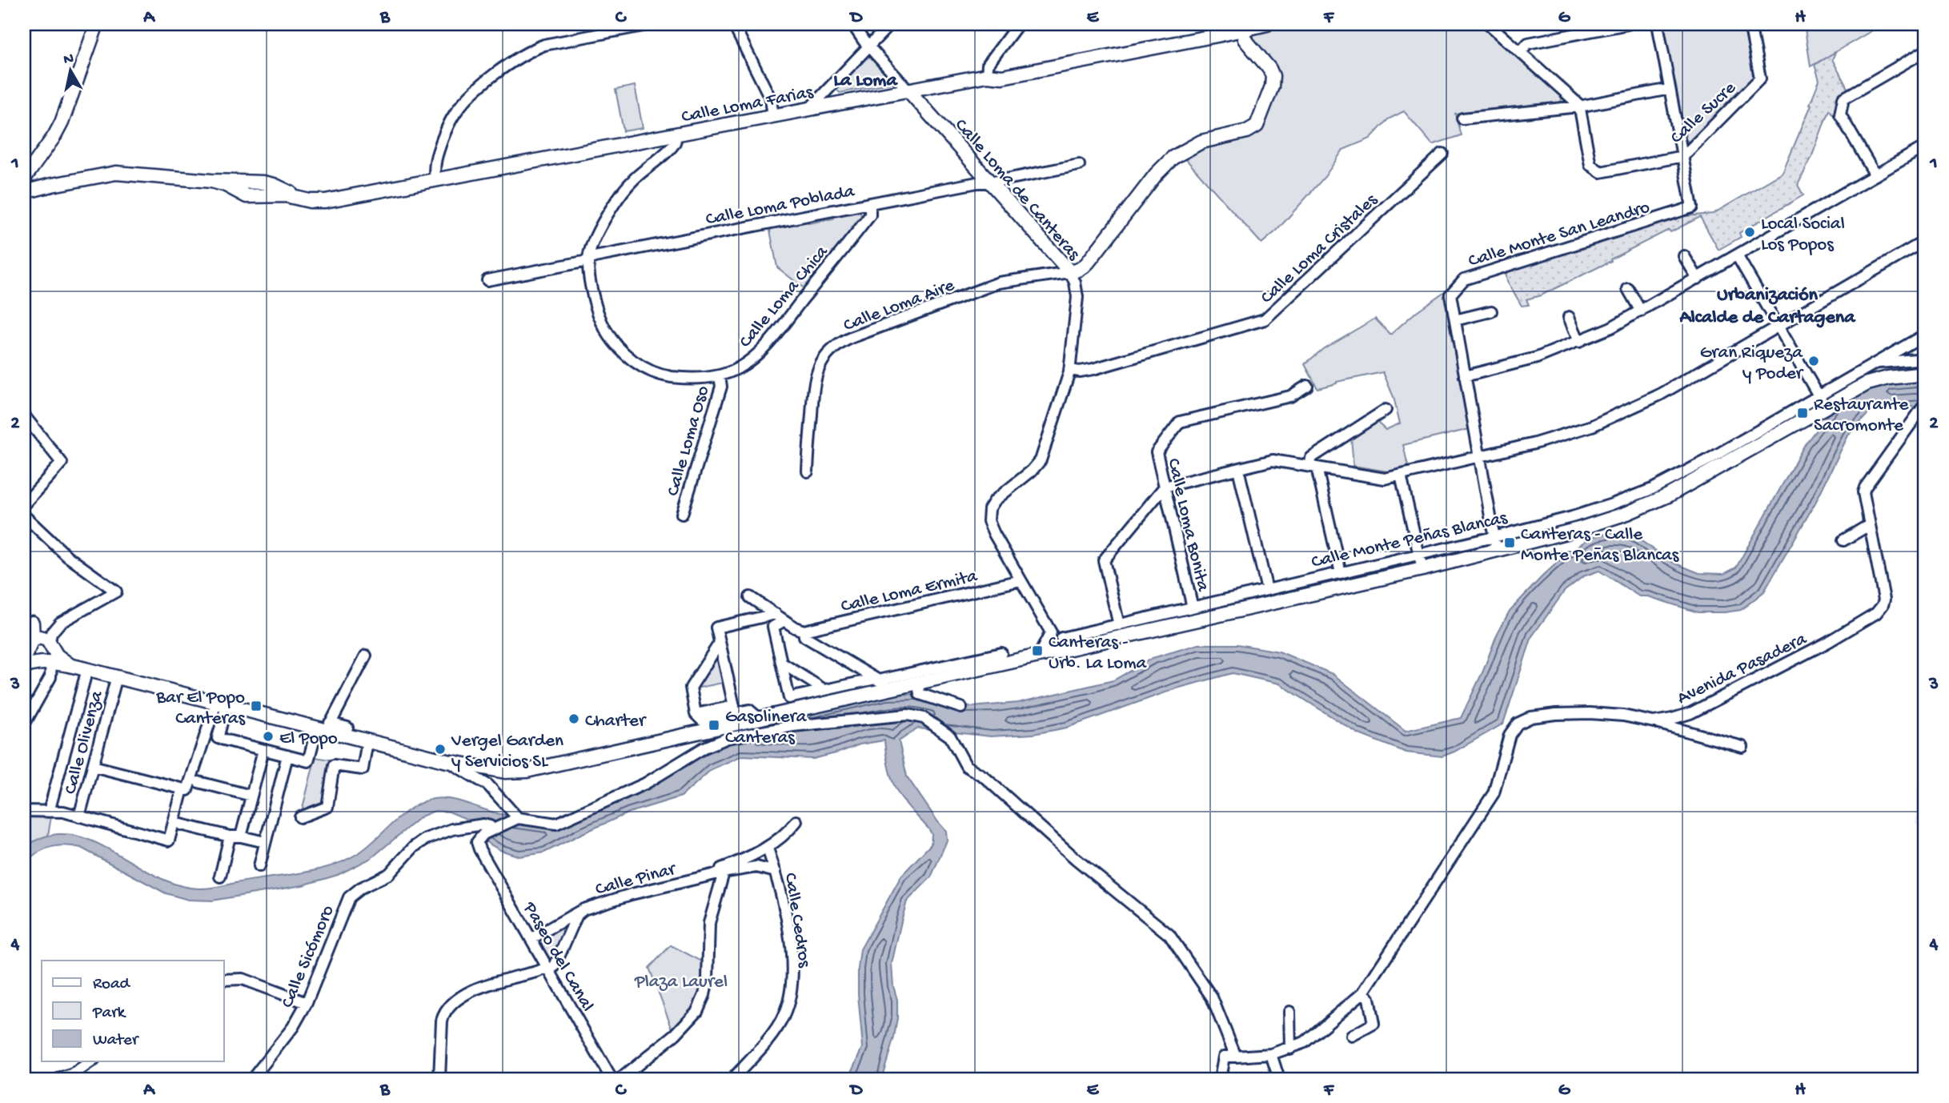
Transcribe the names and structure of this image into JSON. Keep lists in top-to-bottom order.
{
  "streets": {
    "main road": ["Calle Loma Farias", "Calle Loma de Canteras", "Calle Monte Peñas Blancas"],
    "street": [
      "Calle Sucre",
      "Calle Loma Poblada",
      "Calle Monte San Leandro",
      "Calle Loma Cristales",
      "Calle Loma Chica",
      "Calle Loma Aire",
      "Calle Loma Oso",
      "Calle Loma Bonita",
      "Calle Loma Ermita",
      "Avenida Pasadera",
      "Calle Olivenza",
      "Calle Pinar",
      "Calle Cedros",
      "Calle Sicómoro",
      "Paseo del Canal"
    ]
  },
  "crossings": [
    ["Calle Loma Farias", "Calle Loma de Canteras"],
    ["Calle Loma Farias", "Calle Loma Chica"],
    ["Calle Sucre", "Calle Monte San Leandro"],
    ["Calle Loma de Canteras", "Calle Loma Poblada"],
    ["Calle Loma de Canteras", "Calle Loma Cristales"],
    ["Calle Loma de Canteras", "Calle Loma Aire"],
    ["Calle Loma de Canteras", "Calle Loma Ermita"],
    ["Calle Loma Poblada", "Calle Loma Chica"],
    ["Calle Monte San Leandro", "Calle Monte Peñas Blancas"],
    ["Calle Loma Chica", "Calle Loma Oso"],
    ["Calle Loma Bonita", "Calle Monte Peñas Blancas"],
    ["Calle Pinar", "Calle Cedros"],
    ["Calle Pinar", "Paseo del Canal"],
    ["Calle Sicómoro", "Paseo del Canal"]
  ],
  "districts": ["La Loma", "Urbanización Alcalde de Cartagena"],
  "parks": ["Plaza Laurel"],
  "places": {
    "other": [
      "Local Social Los Popos",
      "Gran Riqueza y Poder",
      "Charter",
      "El Popo",
      "Vergel Garden y Servicios SL"
    ],
    "transit": [
      "Restaurante Sacromonte",
      "Canteras - Calle Monte Peñas Blancas",
      "Canteras - Urb. La Loma",
      "Bar El Popo Canteras",
      "Gasolinera Canteras"
    ]
  },
  "legend": ["Road", "Park", "Water"],
  "north": "top",
  "grid": {
    "columns": [
      "A",
      "B",
      "C",
      "D",
      "E",
      "F",
      "G",
      "H"
    ],
    "rows": [
      "1",
      "2",
      "3",
      "4"
    ]
  }
}
